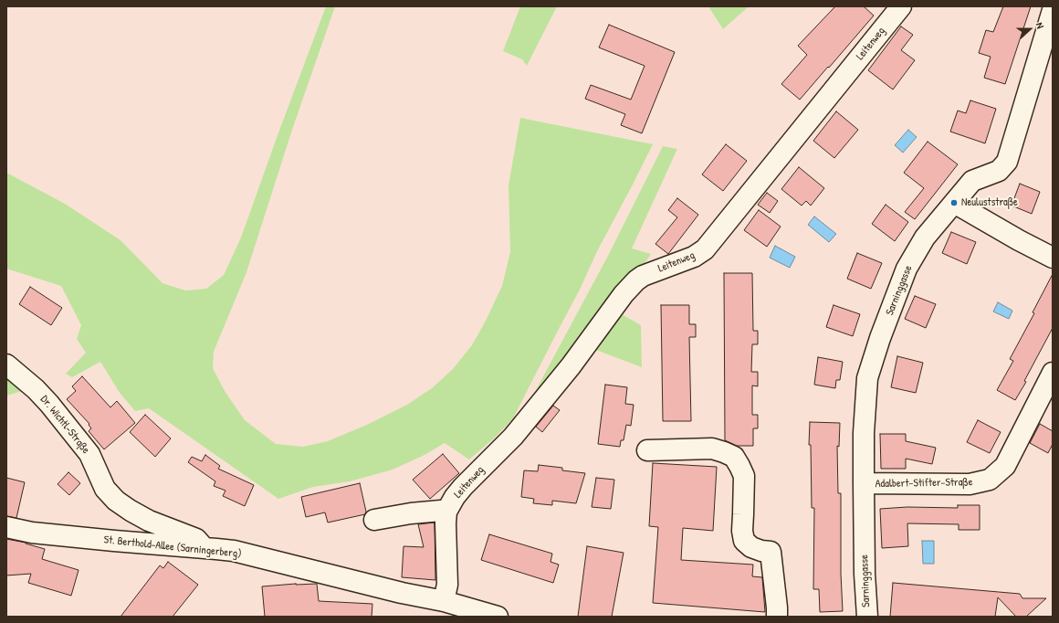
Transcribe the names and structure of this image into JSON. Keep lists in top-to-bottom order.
{
  "streets": {
    "street": [
      "Leitenweg",
      "Sarninggasse",
      "Dr. Wichtl-Straße",
      "Adalbert-Stifter-Straße",
      "St. Berthold-Allee (Sarningerberg)"
    ]
  },
  "crossings": [
    ["Leitenweg", "St. Berthold-Allee (Sarningerberg)"],
    ["Sarninggasse", "Adalbert-Stifter-Straße"],
    ["Dr. Wichtl-Straße", "St. Berthold-Allee (Sarningerberg)"]
  ],
  "places": ["Neuluststraße"],
  "north": "right"
}
